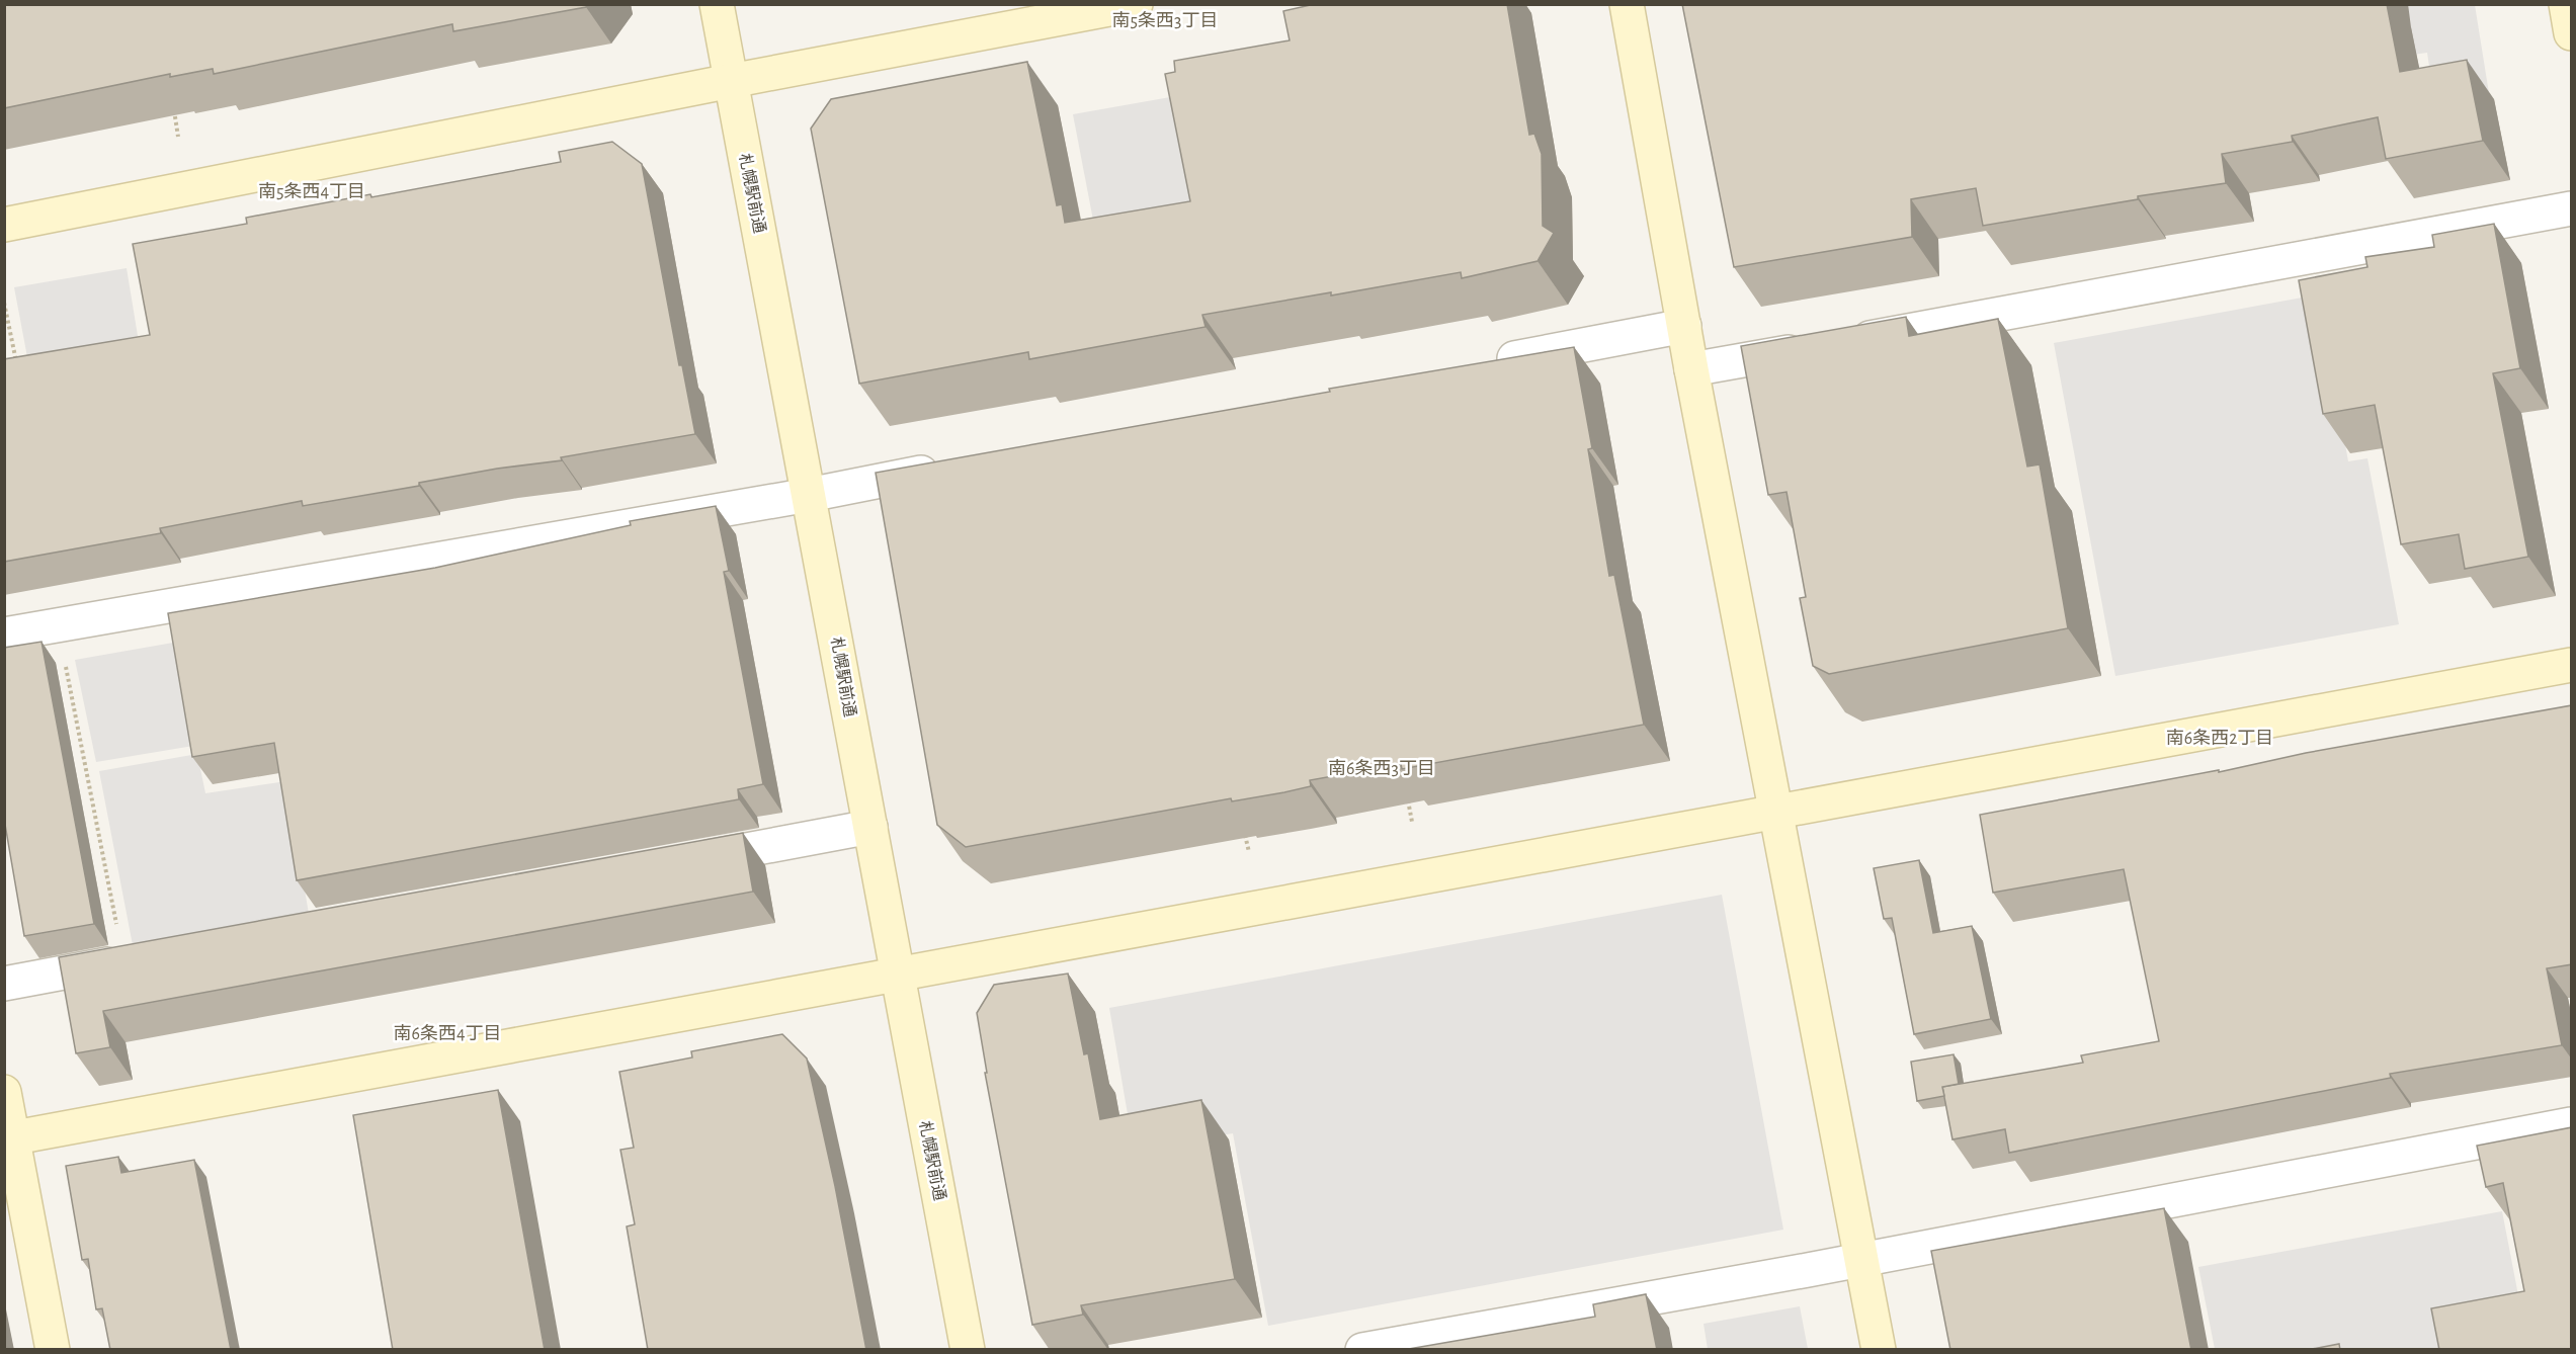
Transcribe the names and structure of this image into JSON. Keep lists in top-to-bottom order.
{
  "streets": {
    "street": ["札幌駅前通"]
  },
  "districts": [
    "南5条西3丁目",
    "南5条西4丁目",
    "南6条西2丁目",
    "南6条西3丁目",
    "南6条西4丁目"
  ]
}
